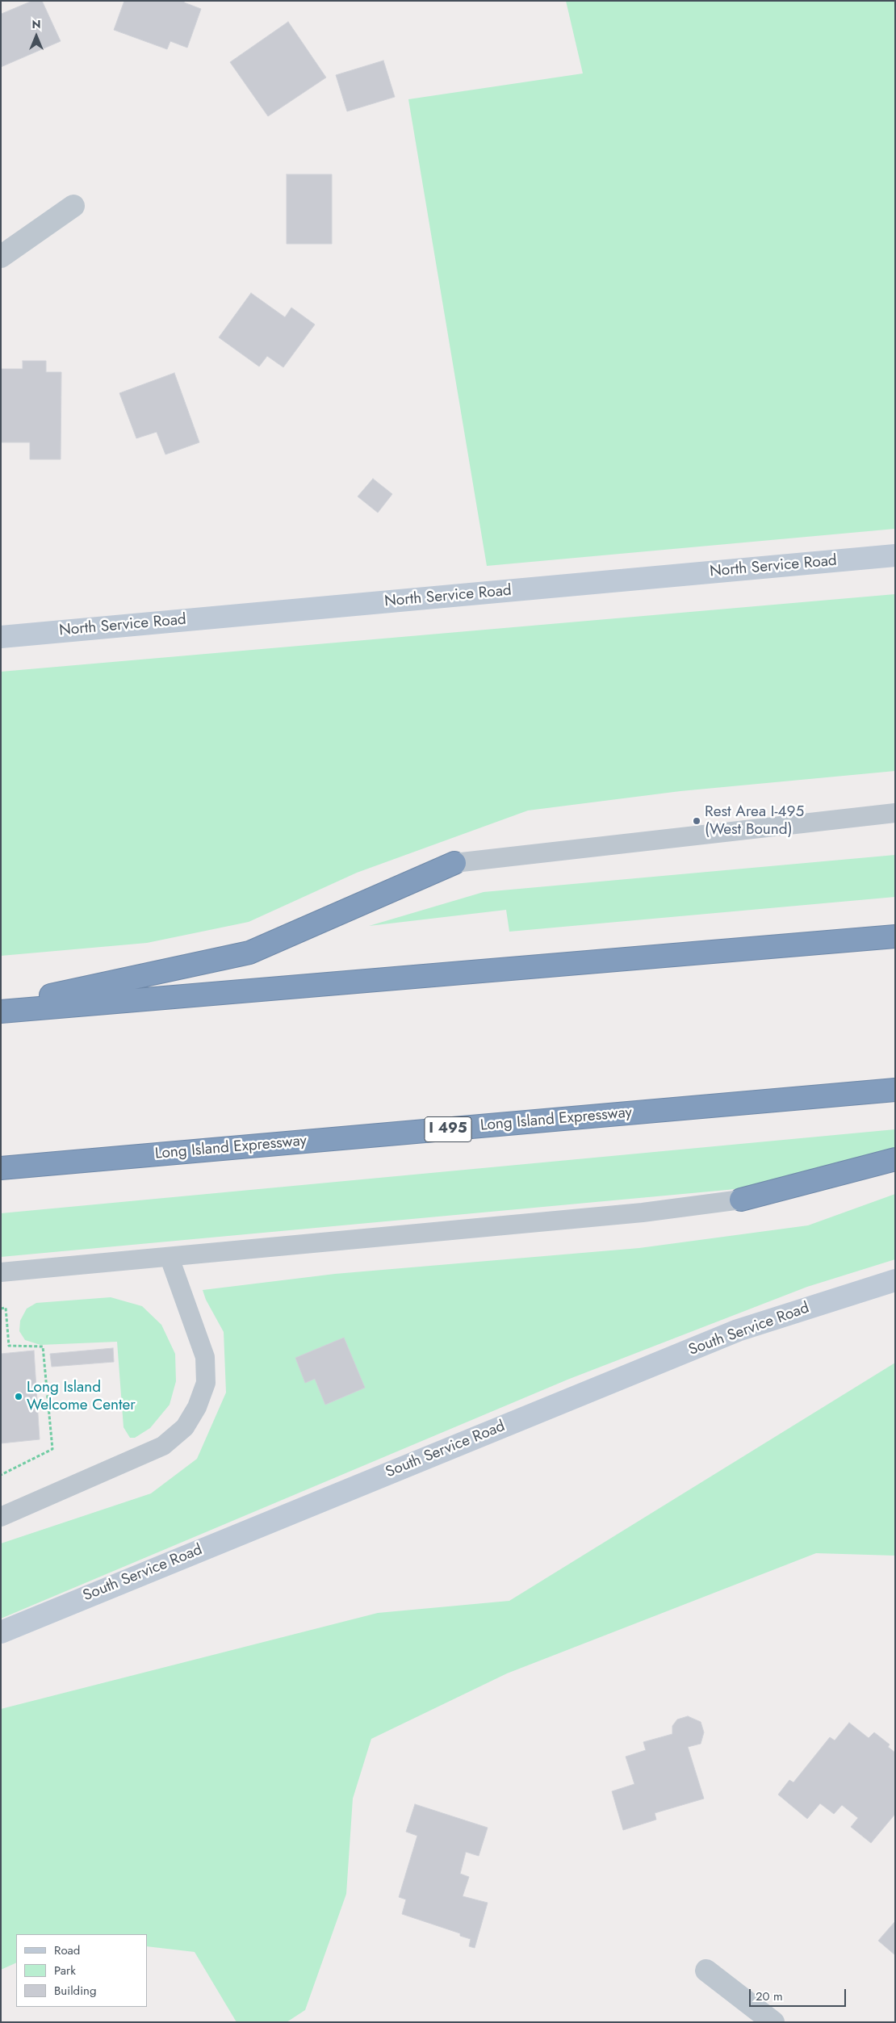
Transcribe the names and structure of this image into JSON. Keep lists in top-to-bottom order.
{
  "streets": {
    "highway": ["Long Island Expressway", "I 495"],
    "main road": ["North Service Road", "South Service Road"]
  },
  "places": ["Rest Area I-495 (West Bound)", "Long Island Welcome Center"],
  "legend": ["Road", "Park", "Building"],
  "scale_bar": "20 m",
  "north": "top"
}
